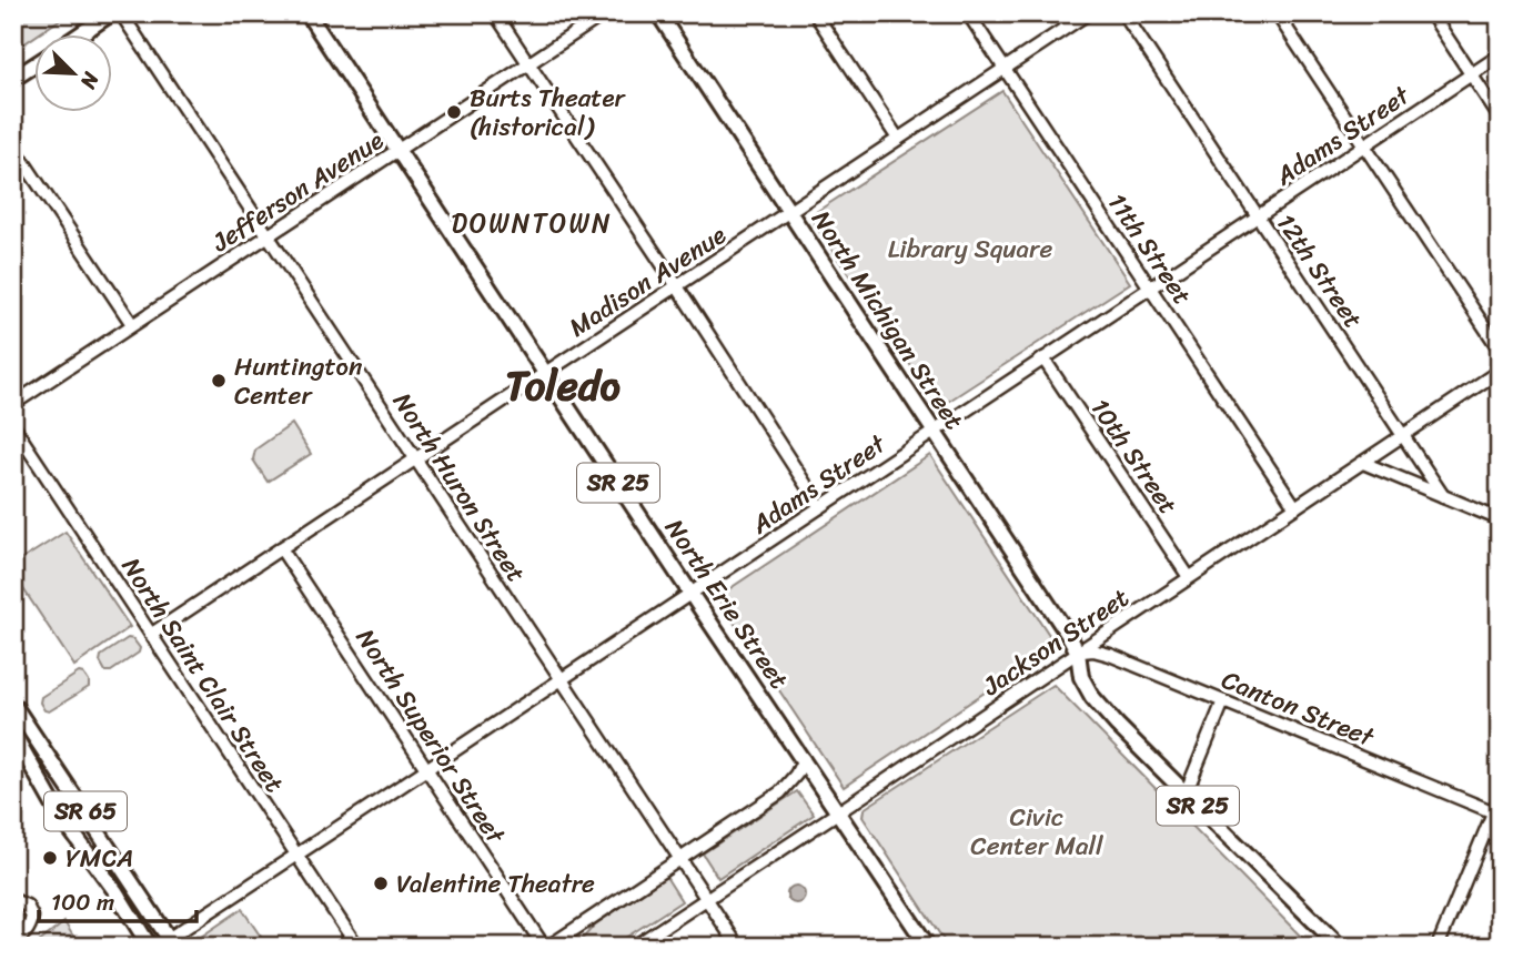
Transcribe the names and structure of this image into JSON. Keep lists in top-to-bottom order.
{
  "streets": {
    "main road": [
      "North Michigan Street",
      "SR 25",
      "North Erie Street",
      "SR 65"
    ],
    "street": [
      "Adams Street",
      "Jefferson Avenue",
      "11th Street",
      "12th Street",
      "Madison Avenue",
      "10th Street",
      "North Huron Street",
      "Jackson Street",
      "North Saint Clair Street",
      "Canton Street",
      "North Superior Street"
    ]
  },
  "crossings": [
    ["Adams Street", "11th Street"],
    ["Adams Street", "12th Street"],
    ["Adams Street", "North Michigan Street"],
    ["Adams Street", "10th Street"],
    ["Adams Street", "North Huron Street"],
    ["Adams Street", "North Erie Street"],
    ["Adams Street", "North Saint Clair Street"],
    ["Adams Street", "North Superior Street"],
    ["Adams Street", "SR 65"],
    ["Jefferson Avenue", "North Huron Street"],
    ["Jefferson Avenue", "North Erie Street"],
    ["11th Street", "Madison Avenue"],
    ["11th Street", "Jackson Street"],
    ["12th Street", "Jackson Street"],
    ["Madison Avenue", "North Michigan Street"],
    ["Madison Avenue", "North Huron Street"],
    ["Madison Avenue", "North Erie Street"],
    ["Madison Avenue", "North Saint Clair Street"],
    ["Madison Avenue", "North Superior Street"],
    ["North Michigan Street", "SR 25"],
    ["North Michigan Street", "Jackson Street"],
    ["North Michigan Street", "Canton Street"],
    ["10th Street", "Jackson Street"],
    ["SR 25", "Jackson Street"],
    ["SR 25", "Canton Street"],
    ["North Huron Street", "Jackson Street"],
    ["North Erie Street", "Jackson Street"],
    ["Jackson Street", "Canton Street"]
  ],
  "districts": ["DOWNTOWN", "Toledo"],
  "parks": ["Library Square", "Civic Center Mall"],
  "places": [
    "Burts Theater (historical)",
    "Huntington Center",
    "YMCA",
    "Valentine Theatre"
  ],
  "scale_bar": "100 m",
  "north": "bottom right"
}
